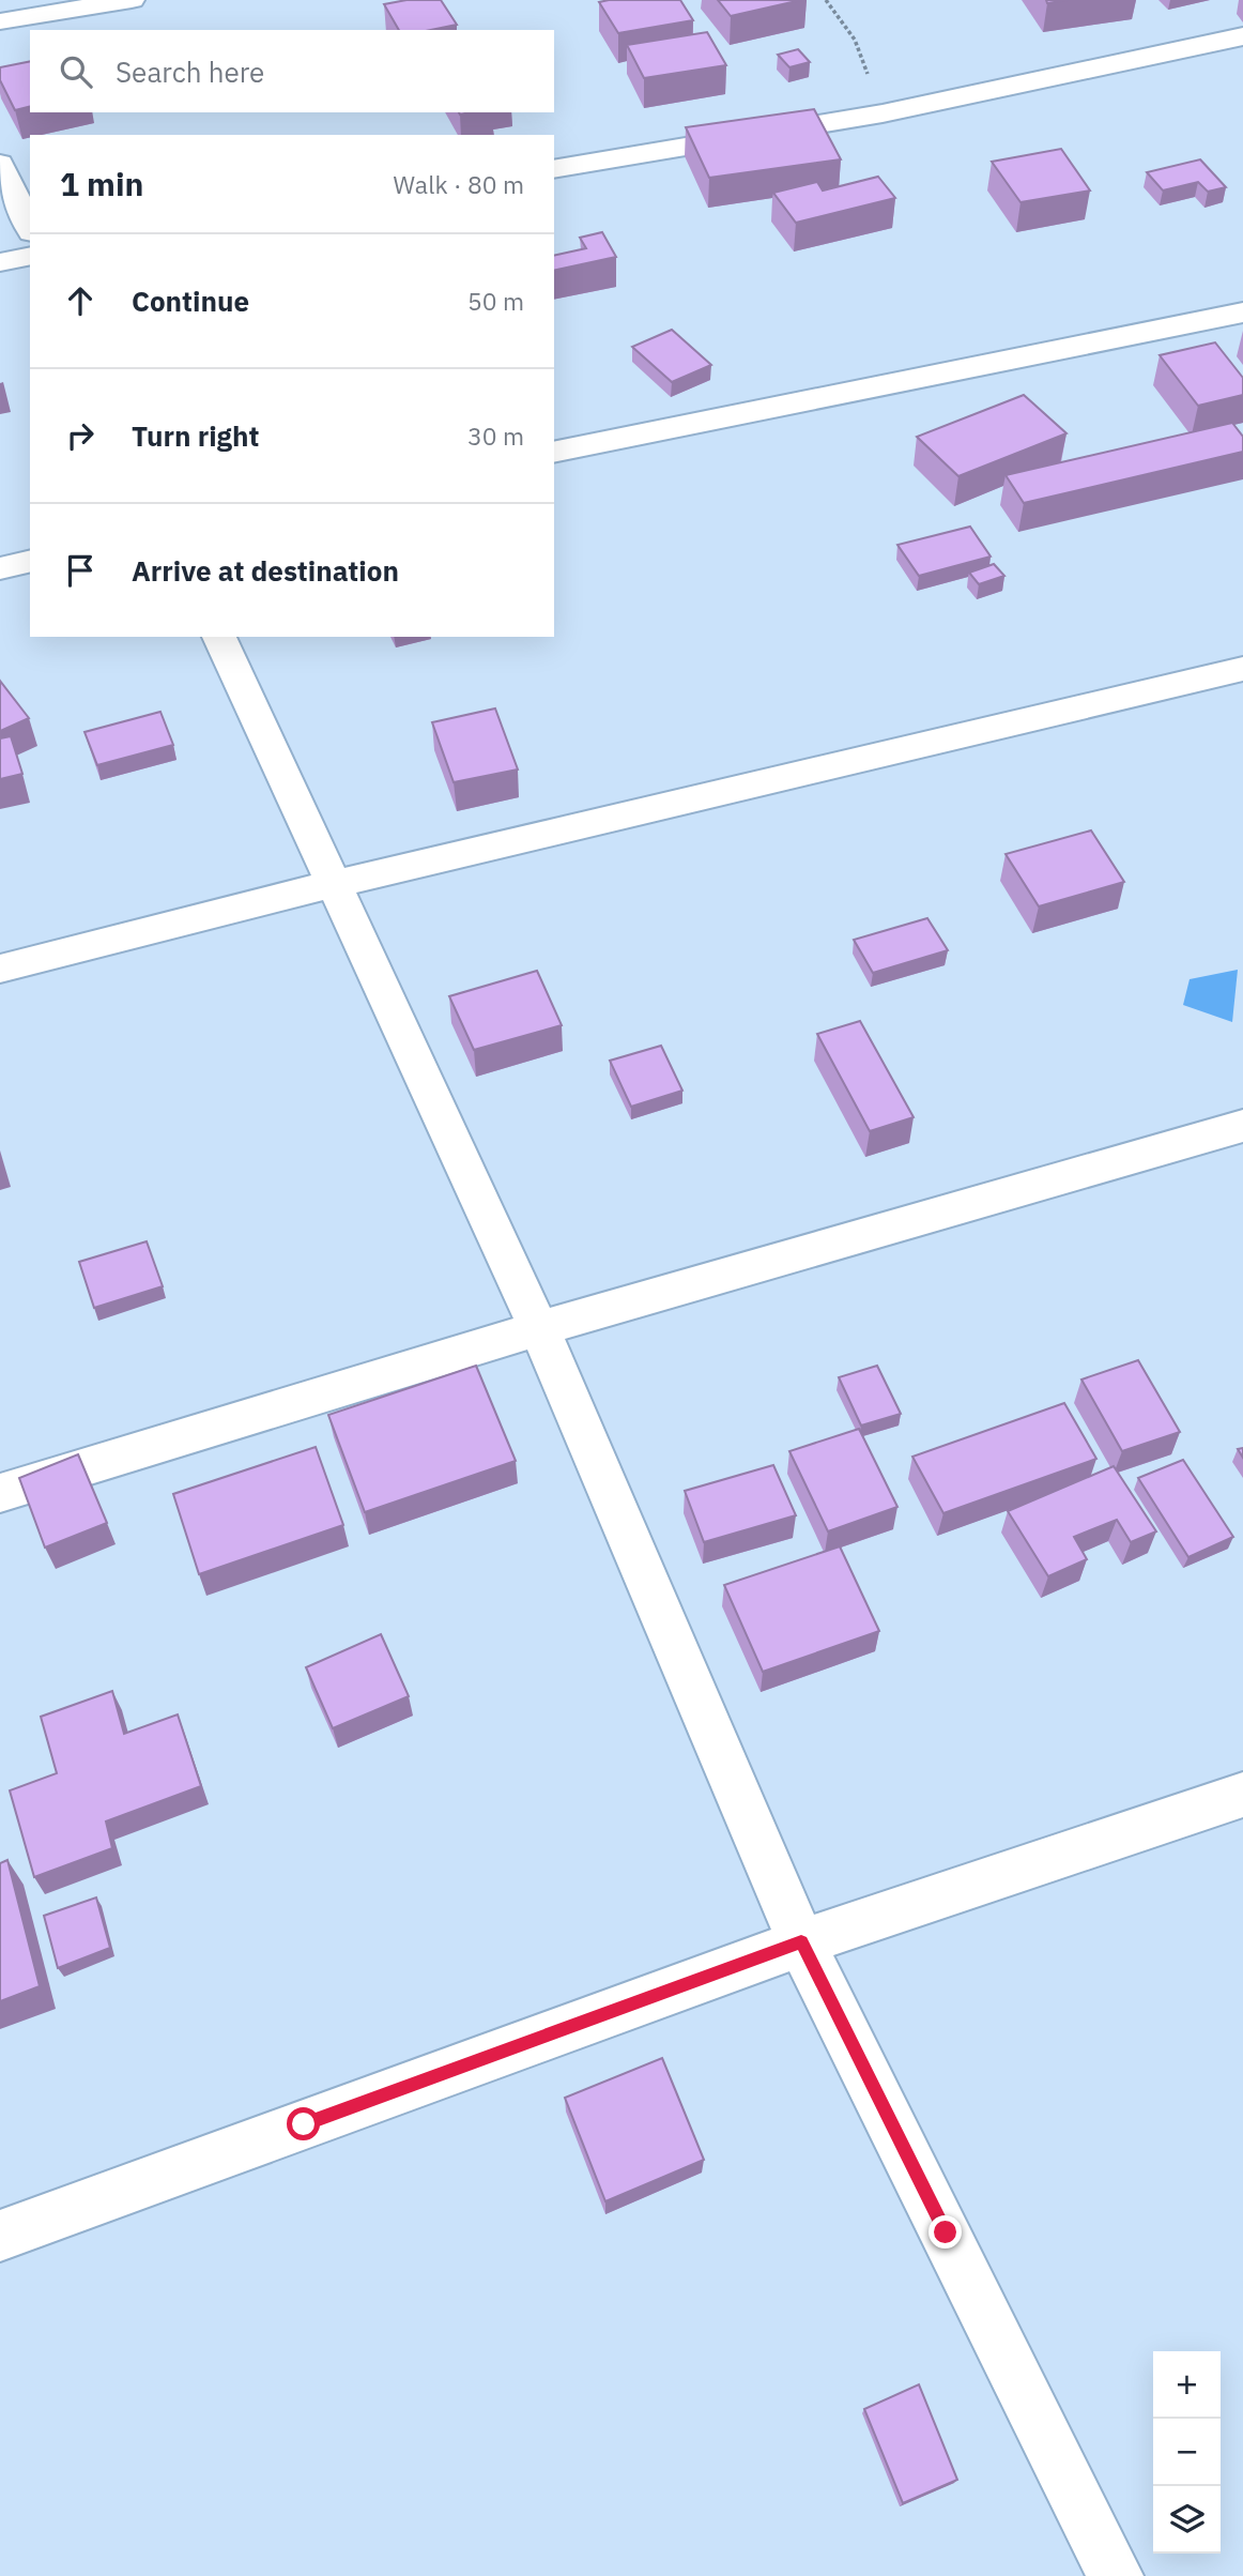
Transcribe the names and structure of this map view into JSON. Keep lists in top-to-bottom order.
{
  "page": {
    "search": "Search here",
    "heading": ["1 min", "Walk · 80 m"],
    "list": [
      ["Continue", "50 m"],
      ["Turn right", "30 m"],
      "Arrive at destination"
    ],
    "map_buttons": ["+", "−"]
  }
}
